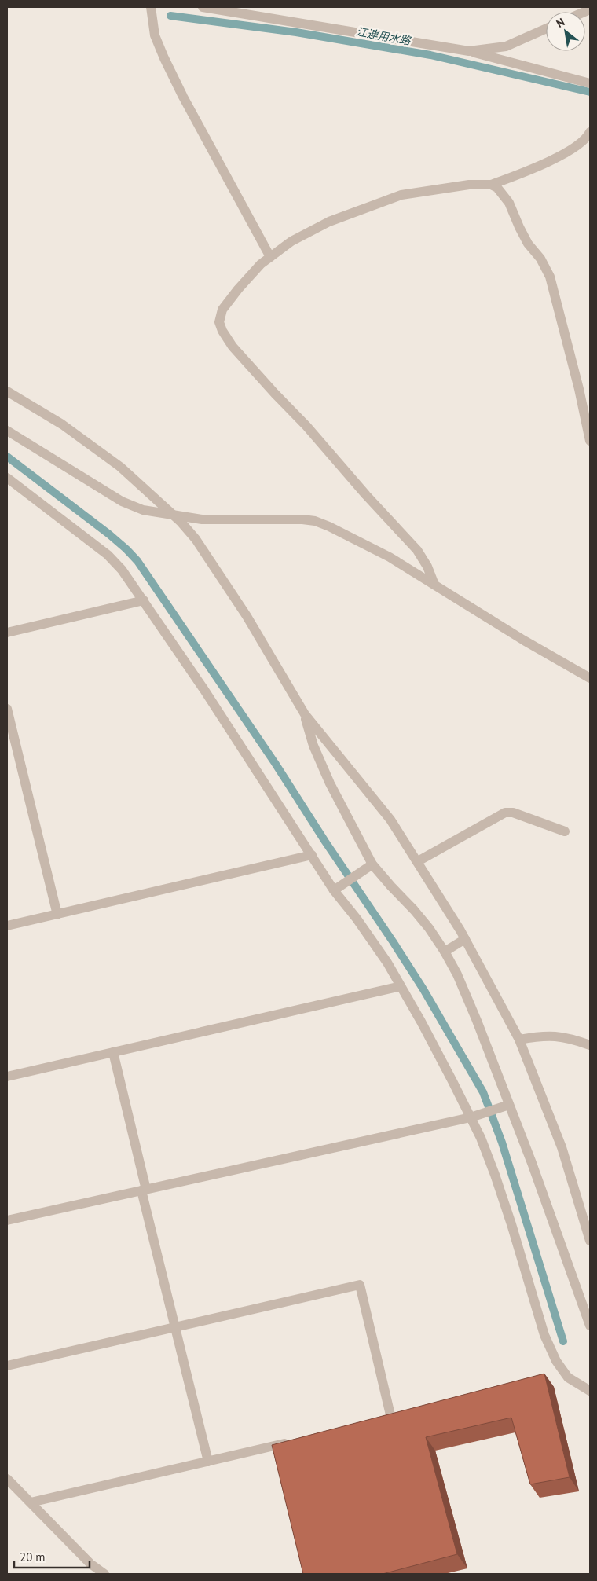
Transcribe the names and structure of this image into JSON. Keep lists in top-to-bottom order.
{
  "water": ["江連用水路"],
  "scale_bar": "20 m",
  "north": "top left"
}
